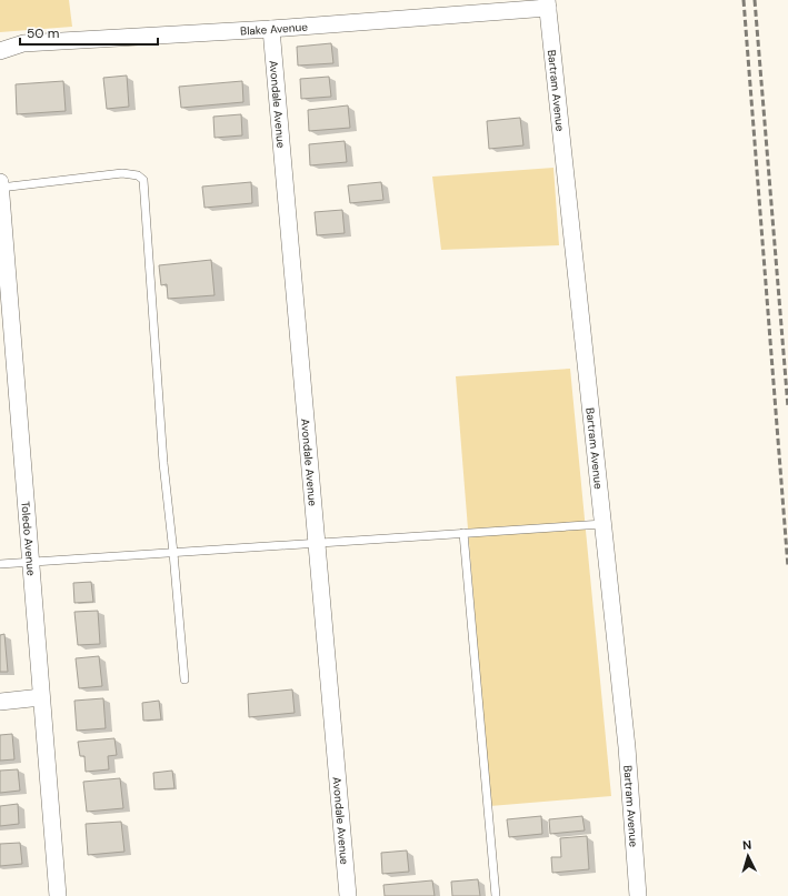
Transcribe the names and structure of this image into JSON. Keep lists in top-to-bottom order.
{
  "streets": {
    "street": [
      "Blake Avenue",
      "Bartram Avenue",
      "Avondale Avenue",
      "Toledo Avenue"
    ]
  },
  "crossings": [
    ["Blake Avenue", "Bartram Avenue"],
    ["Blake Avenue", "Avondale Avenue"]
  ],
  "scale_bar": "50 m",
  "north": "top"
}
